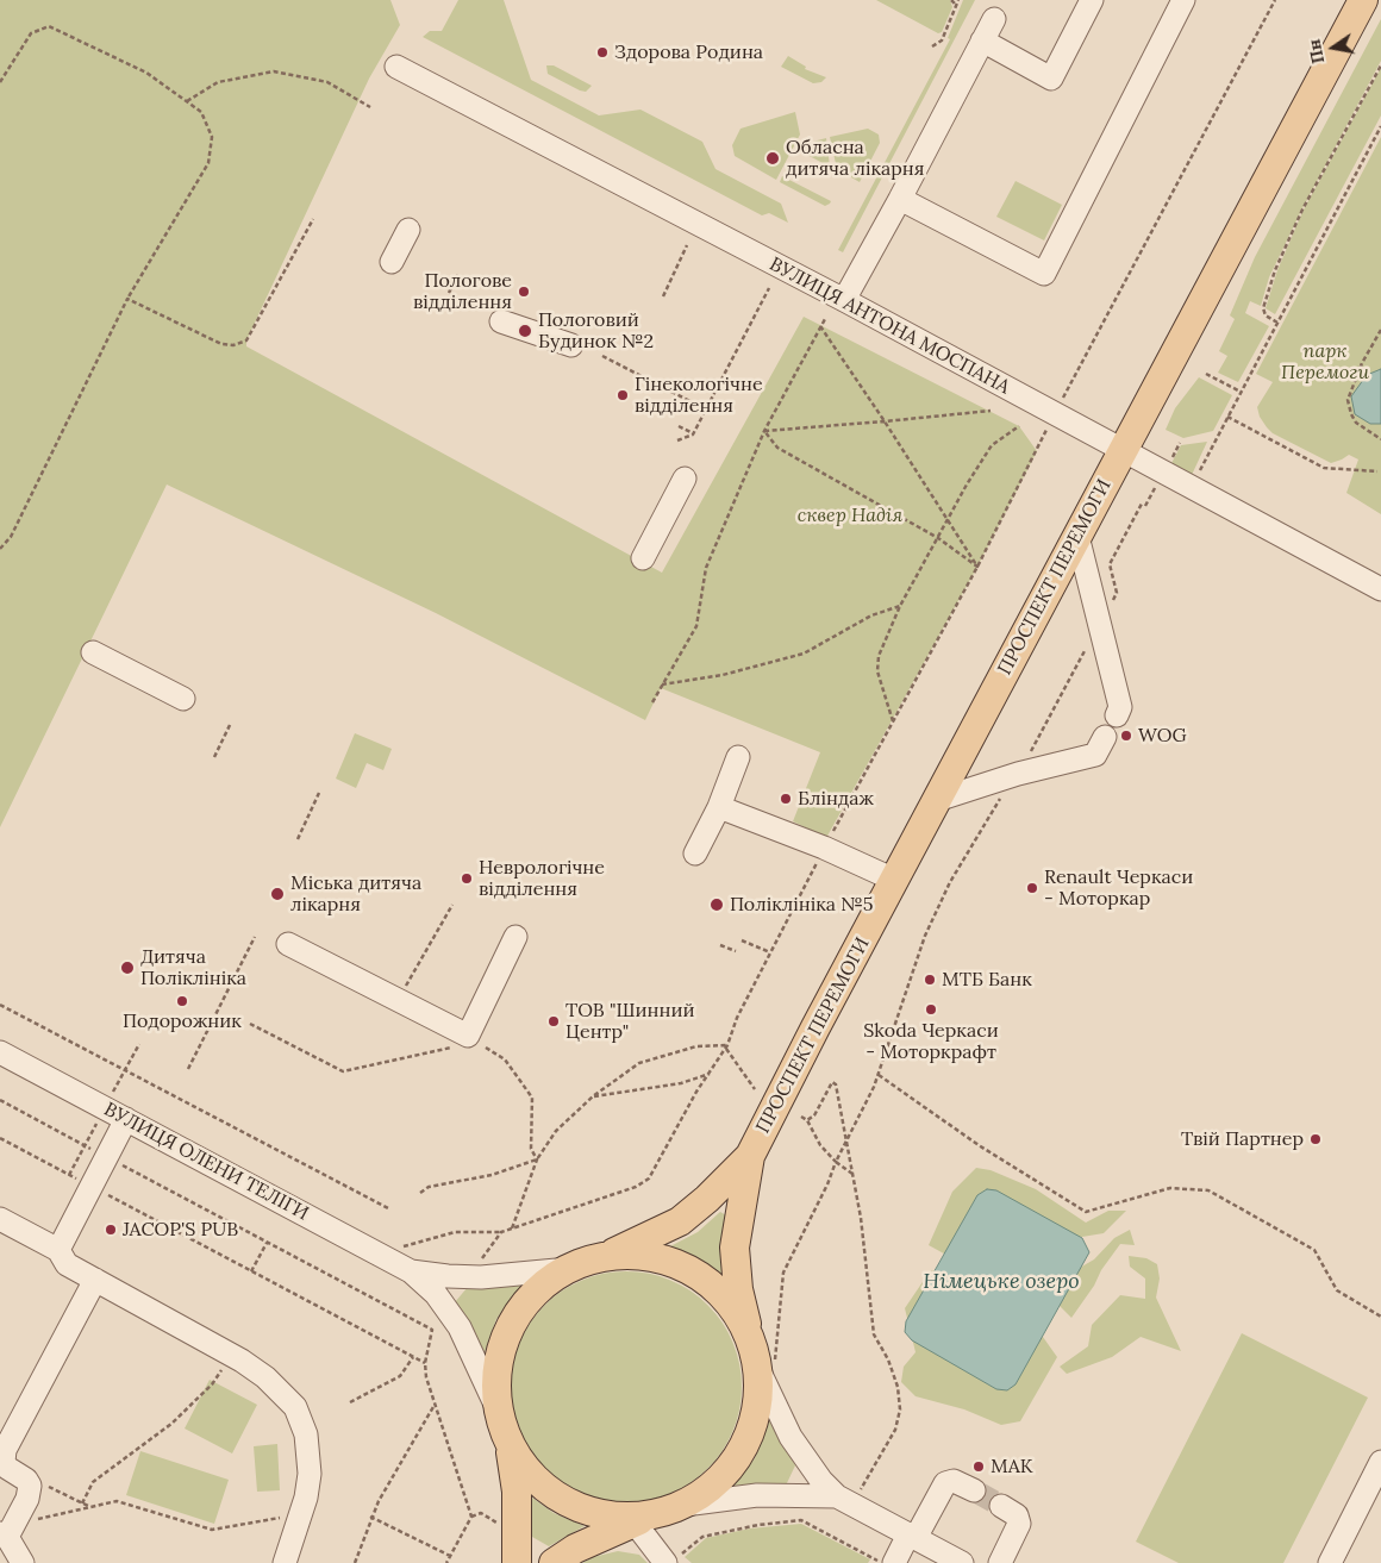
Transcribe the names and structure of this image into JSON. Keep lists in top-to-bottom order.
{
  "streets": {
    "main road": ["ПРОСПЕКТ ПЕРЕМОГИ"],
    "street": ["ВУЛИЦЯ АНТОНА МОСПАНА", "ВУЛИЦЯ ОЛЕНИ ТЕЛІГИ"]
  },
  "crossings": [
    ["ВУЛИЦЯ АНТОНА МОСПАНА", "ПРОСПЕКТ ПЕРЕМОГИ"]
  ],
  "water": ["Німецьке озеро"],
  "parks": ["парк Перемоги", "сквер Надія"],
  "places": [
    "Здорова Родина",
    "Обласна дитяча лікарня",
    "Пологове відділення",
    "Пологовий Будинок №2",
    "Гінекологічне відділення",
    "WOG",
    "Бліндаж",
    "Неврологічне відділення",
    "Renault Черкаси - Моторкар",
    "Міська дитяча лікарня",
    "Поліклініка №5",
    "Дитяча Поліклініка",
    "МТБ Банк",
    "Подорожник",
    "Skoda Черкаси - Моторкрафт",
    "ТОВ \"Шинний Центр\"",
    "Твій Партнер",
    "JACOP'S PUB",
    "МАК"
  ],
  "north": "left"
}
